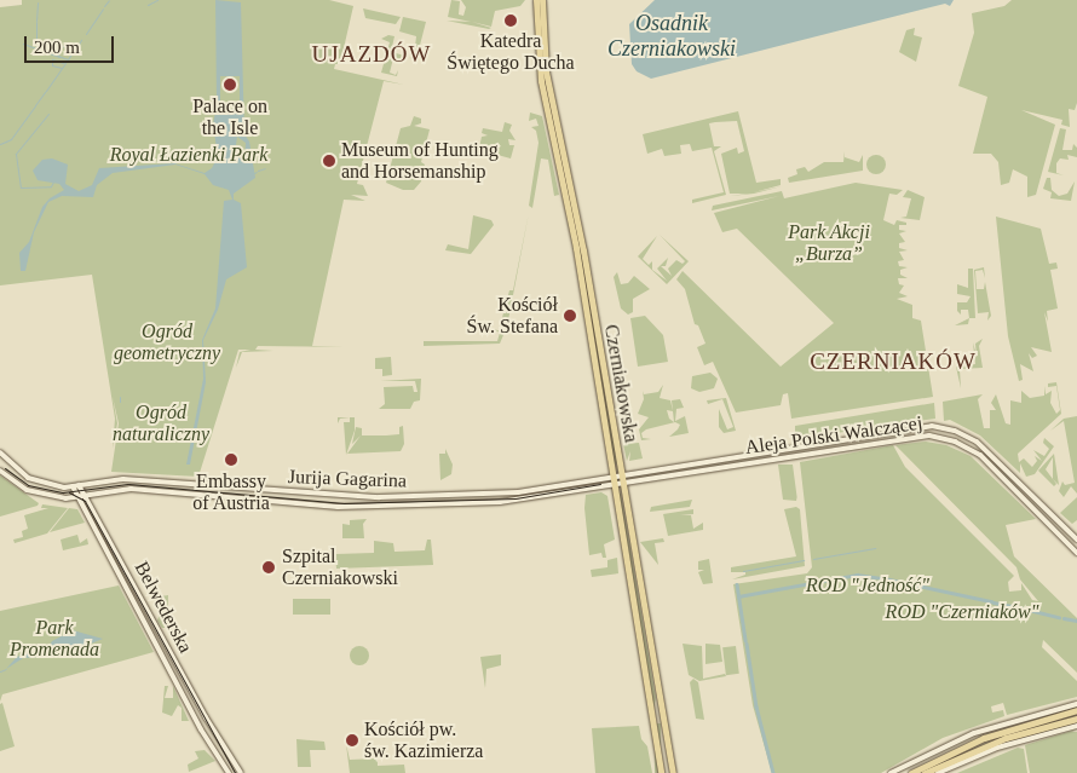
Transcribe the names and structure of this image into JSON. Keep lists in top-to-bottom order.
{
  "streets": {
    "main road": [
      "Czerniakowska",
      "Aleja Polski Walczącej",
      "Jurija Gagarina",
      "Belwederska"
    ]
  },
  "crossings": [
    ["Czerniakowska", "Aleja Polski Walczącej"],
    ["Czerniakowska", "Jurija Gagarina"],
    ["Aleja Polski Walczącej", "Jurija Gagarina"],
    ["Jurija Gagarina", "Belwederska"]
  ],
  "districts": ["UJAZDÓW", "CZERNIAKÓW"],
  "water": ["Osadnik Czerniakowski"],
  "parks": [
    "Royal Łazienki Park",
    "Park Akcji „Burza”",
    "Ogród geometryczny",
    "Ogród naturaliczny",
    "ROD \"Jedność\"",
    "ROD \"Czerniaków\"",
    "Park Promenada"
  ],
  "places": [
    "Katedra Świętego Ducha",
    "Palace on the Isle",
    "Museum of Hunting and Horsemanship",
    "Kościół Św. Stefana",
    "Embassy of Austria",
    "Szpital Czerniakowski",
    "Kościół pw. św. Kazimierza"
  ],
  "scale_bar": "200 m"
}
